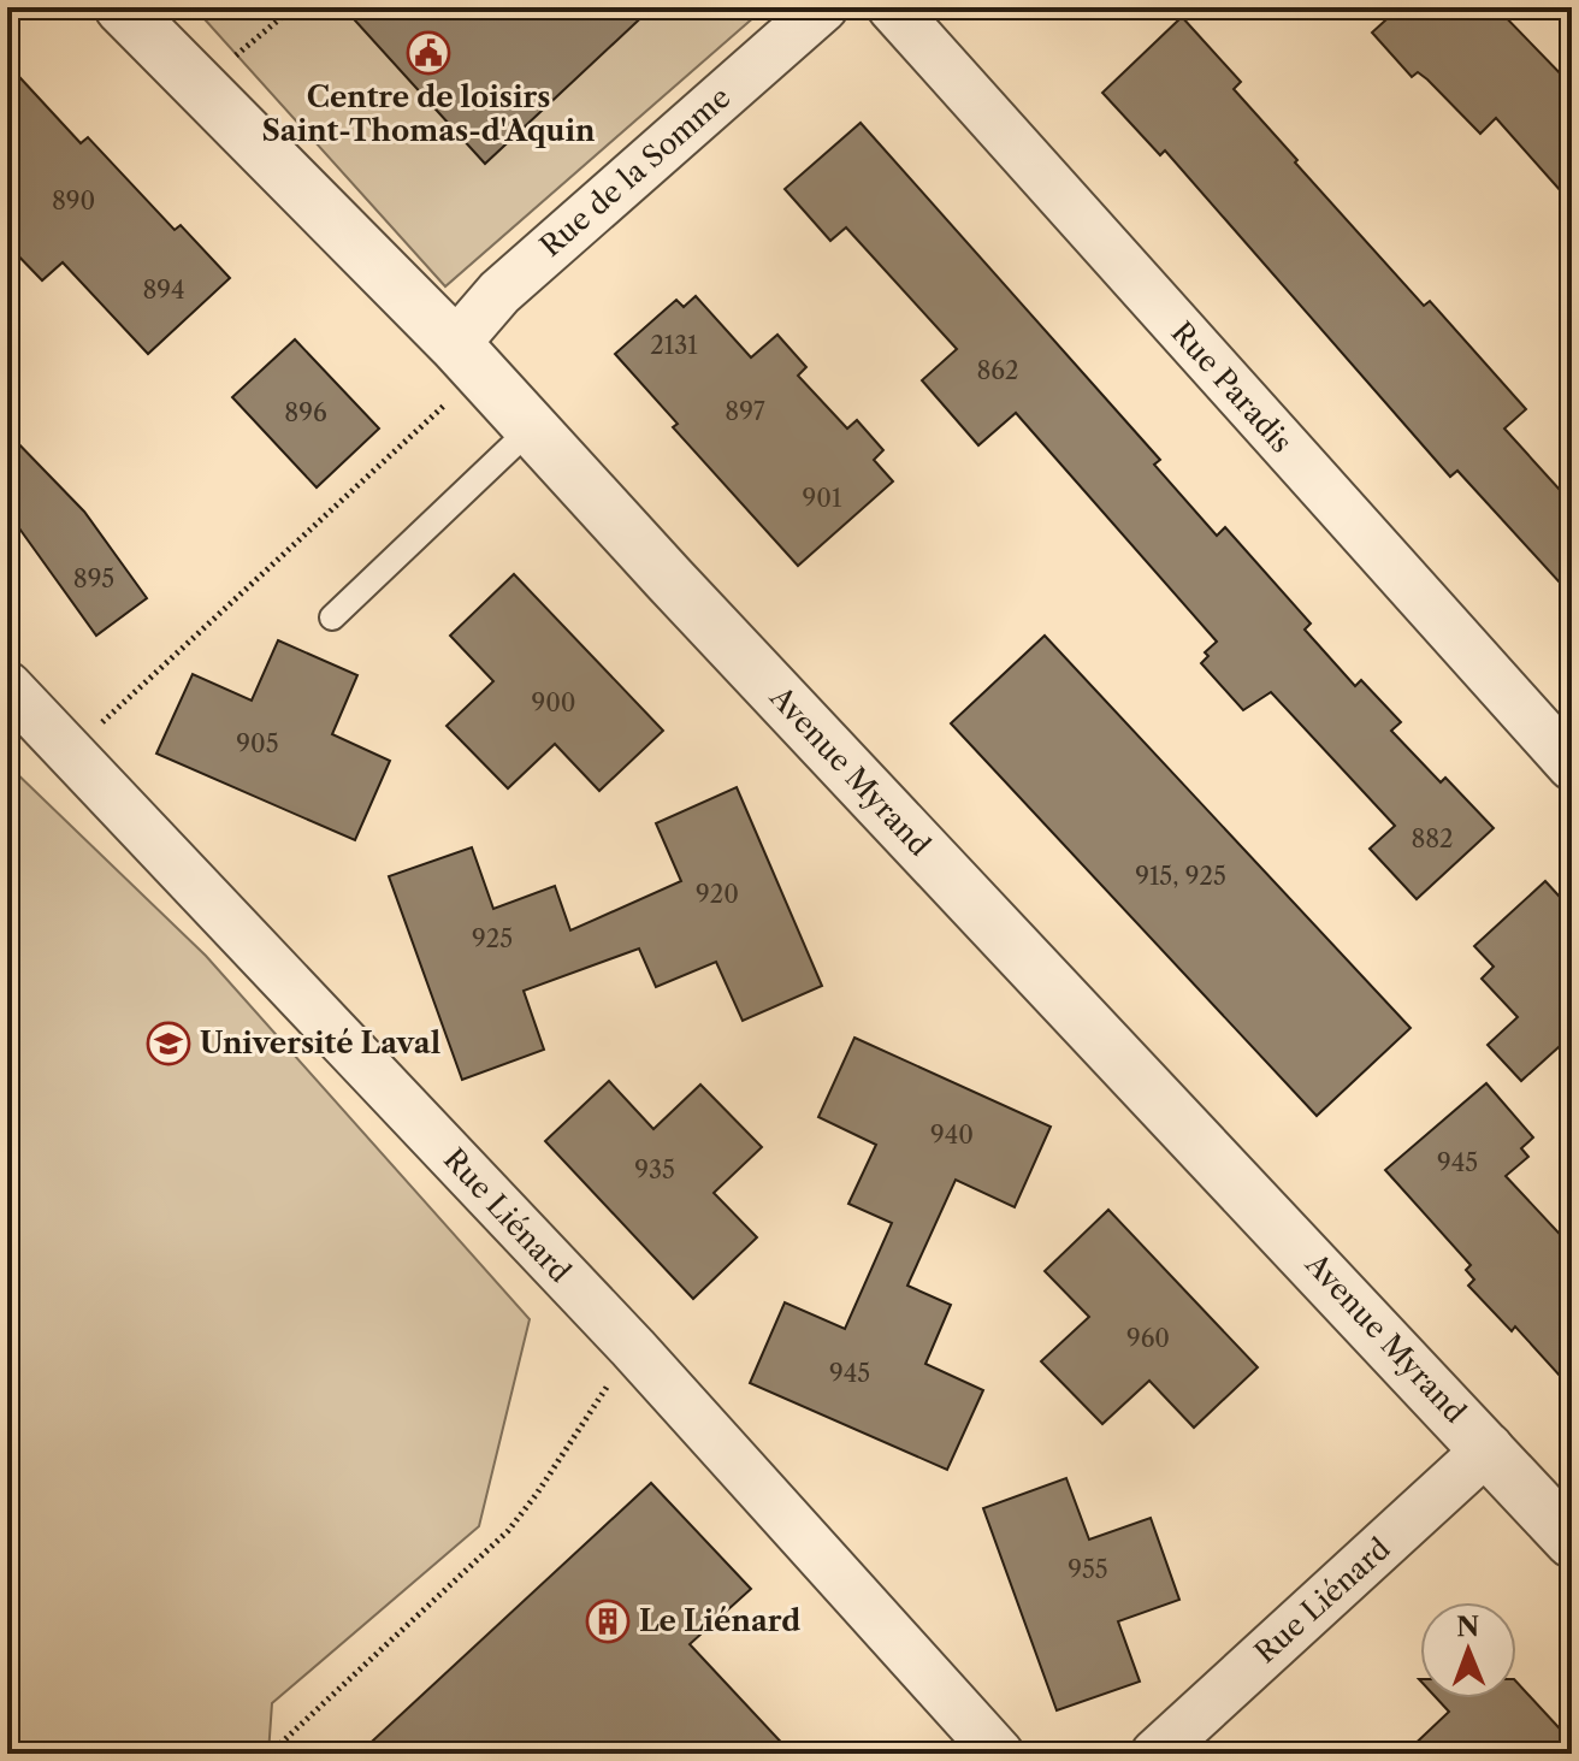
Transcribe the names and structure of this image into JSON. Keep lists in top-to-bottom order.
{
  "streets": {
    "street": [
      "Rue de la Somme",
      "Rue Paradis",
      "Avenue Myrand",
      "Rue Liénard"
    ]
  },
  "crossings": [
    ["Rue de la Somme", "Avenue Myrand"],
    ["Avenue Myrand", "Rue Liénard"]
  ],
  "places": {
    "public building": ["Centre de loisirs Saint-Thomas-d'Aquin"],
    "school or university": ["Université Laval"],
    "building": ["Le Liénard"]
  },
  "house_numbers": [
    "890",
    "894",
    "2131",
    "862",
    "897",
    "896",
    "901",
    "895",
    "900",
    "905",
    "882",
    "915, 925",
    "920",
    "925",
    "940",
    "945",
    "935",
    "960",
    "945",
    "955"
  ],
  "north": "top"
}
